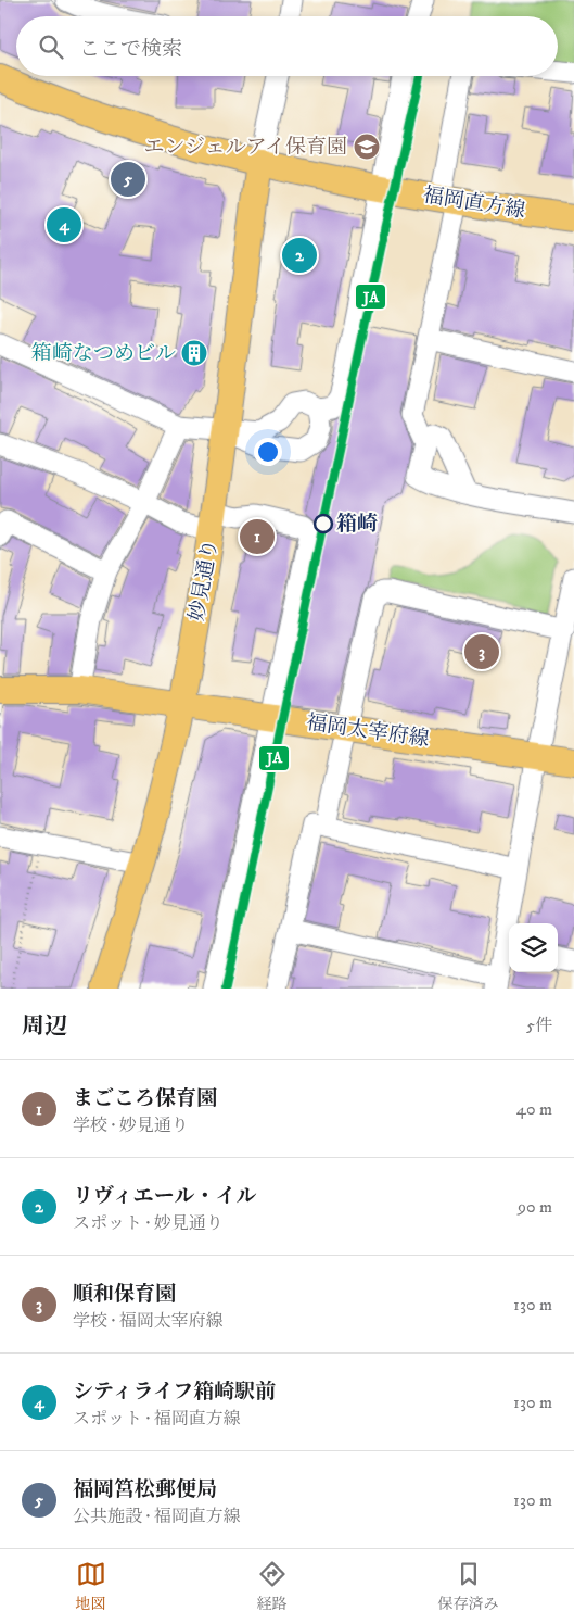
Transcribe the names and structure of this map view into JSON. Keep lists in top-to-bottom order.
{
  "streets": {
    "main road": ["福岡直方線", "妙見通り", "福岡太宰府線"]
  },
  "crossings": [
    ["福岡直方線", "妙見通り"],
    ["妙見通り", "福岡太宰府線"]
  ],
  "places": {
    "school or university": ["エンジェルアイ保育園"],
    "building": ["箱崎なつめビル"],
    "other": ["箱崎"]
  },
  "lines": ["transit line JA"],
  "page": {
    "search": "ここで検索",
    "pins": [
      "5",
      "4",
      "2",
      "1",
      "3"
    ],
    "heading": ["周辺", "5件"],
    "list": [
      {
        "mark": "1",
        "name": "まごころ保育園",
        "note": "学校 · 妙見通り",
        "value": "40 m"
      },
      {
        "mark": "2",
        "name": "リヴィエール・イル",
        "note": "スポット · 妙見通り",
        "value": "90 m"
      },
      {
        "mark": "3",
        "name": "順和保育園",
        "note": "学校 · 福岡太宰府線",
        "value": "130 m"
      },
      {
        "mark": "4",
        "name": "シティライフ箱崎駅前",
        "note": "スポット · 福岡直方線",
        "value": "130 m"
      },
      {
        "mark": "5",
        "name": "福岡筥松郵便局",
        "note": "公共施設 · 福岡直方線",
        "value": "130 m"
      }
    ],
    "nav": ["地図", "経路", "保存済み"]
  }
}
